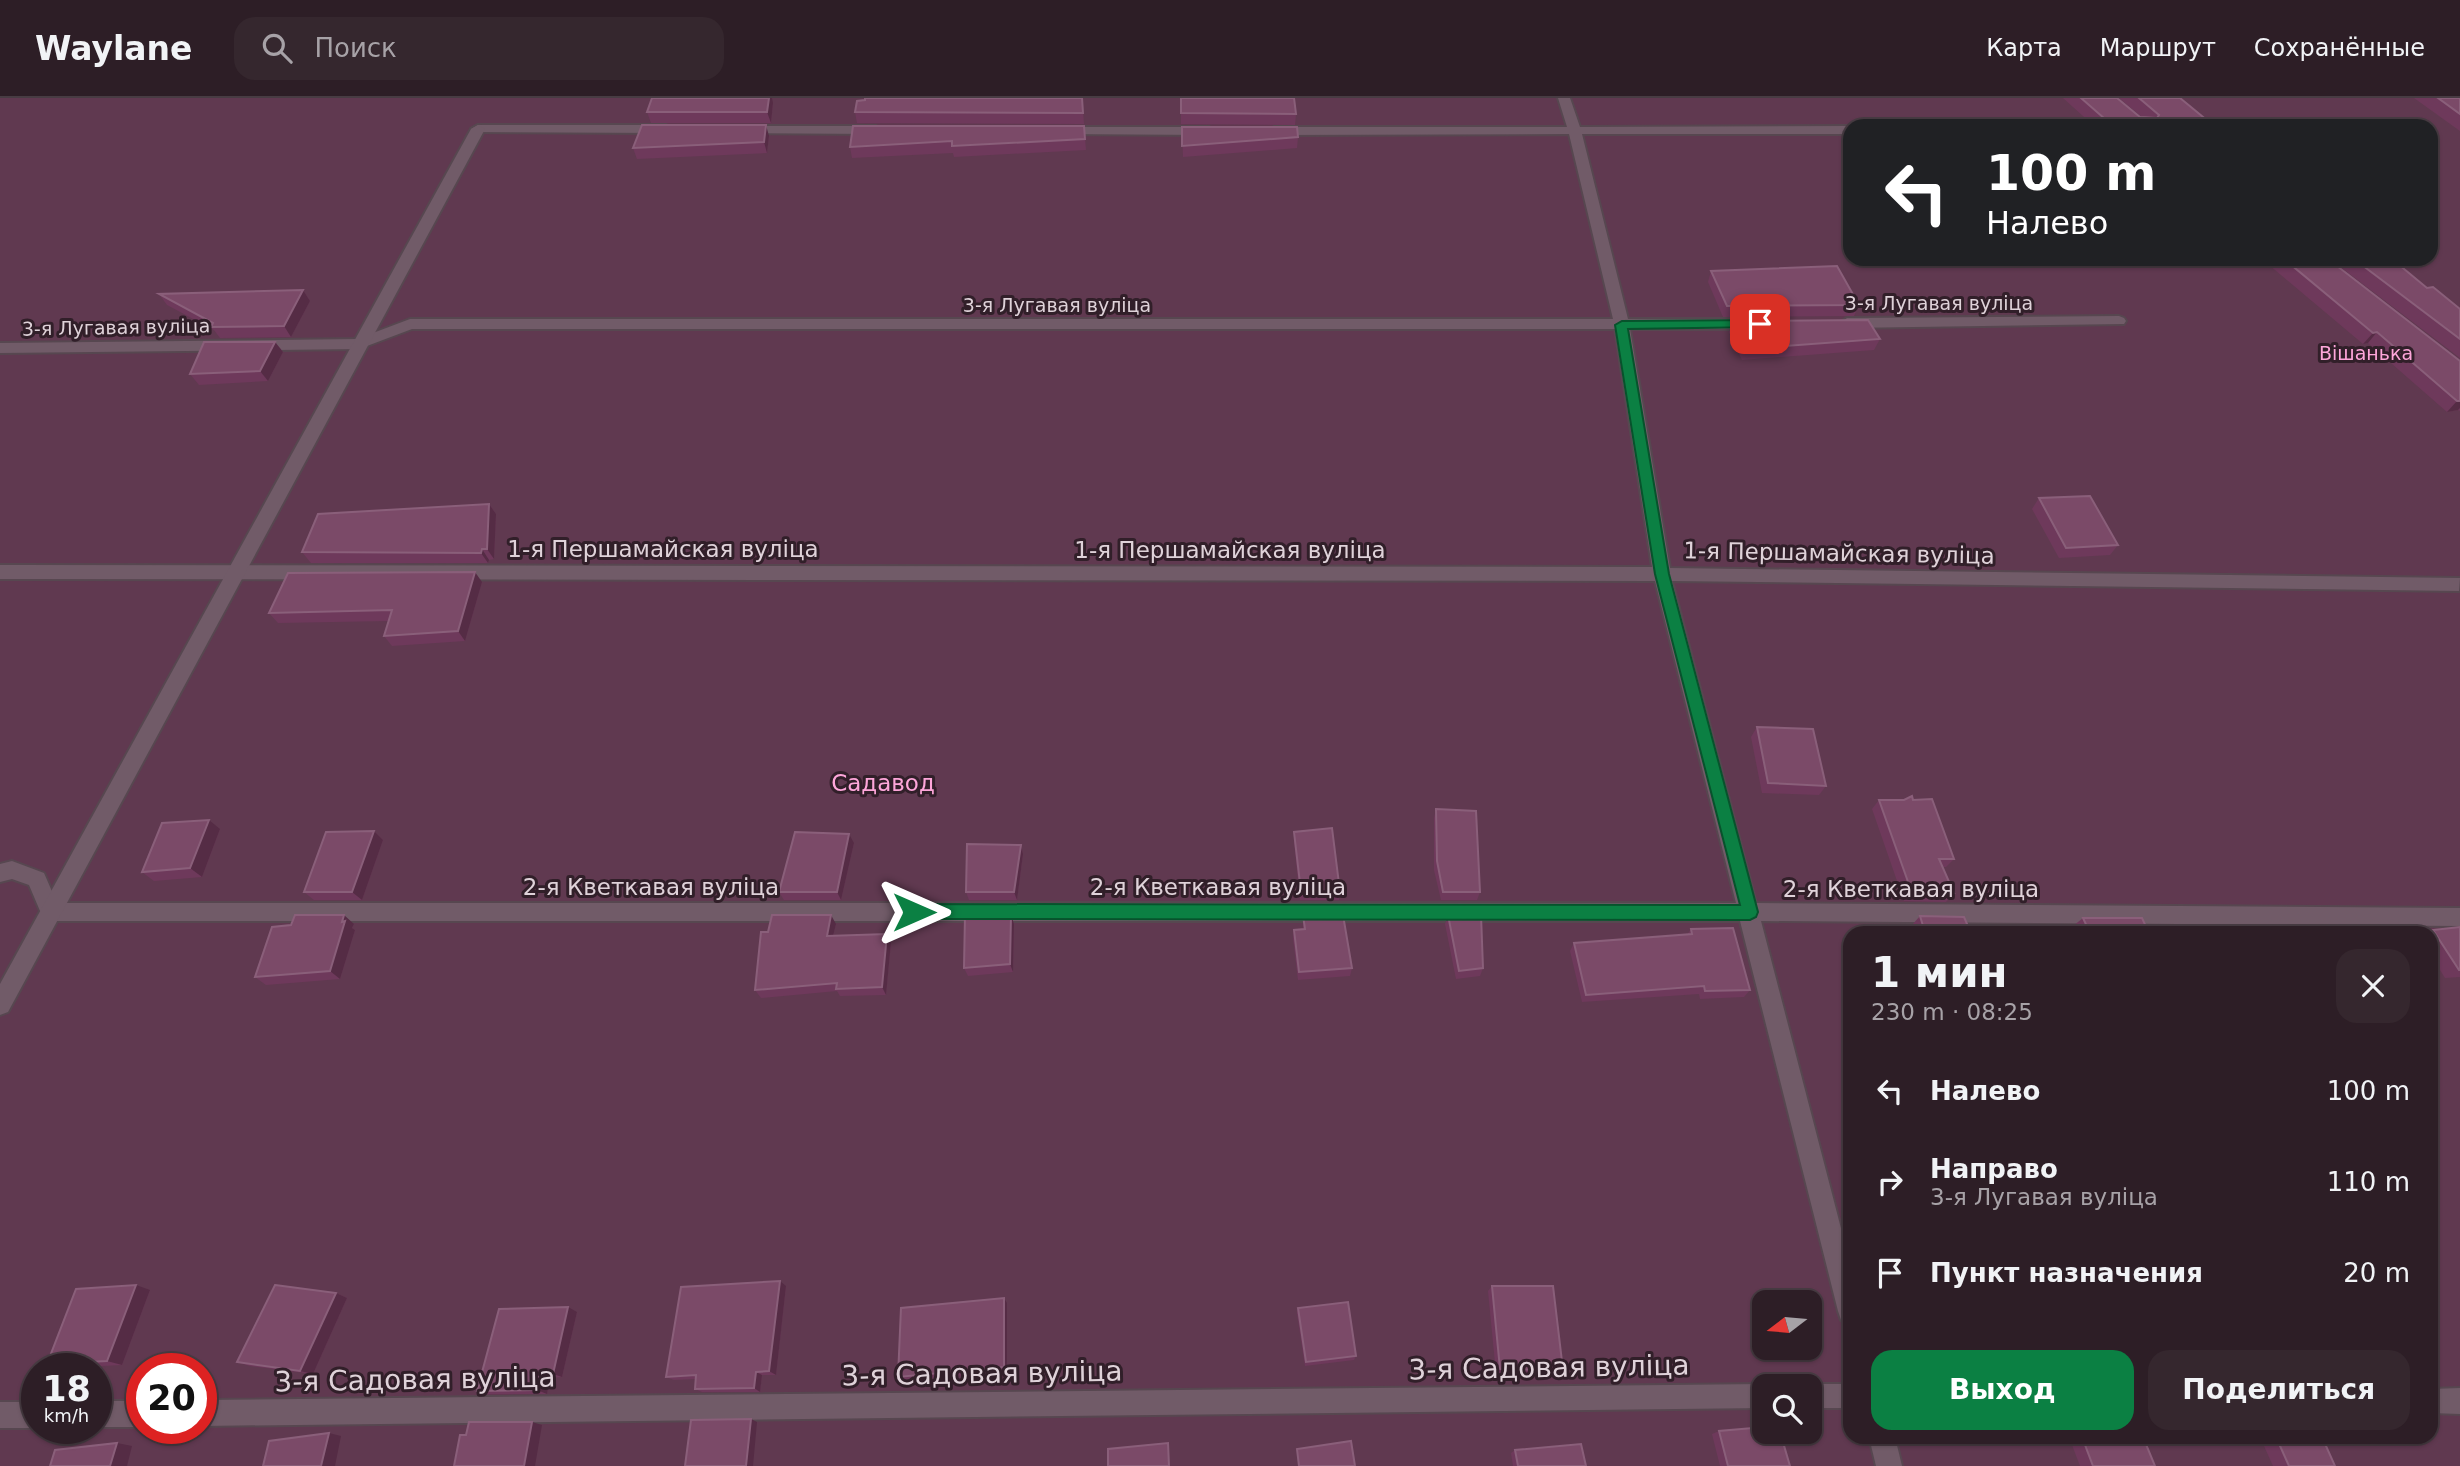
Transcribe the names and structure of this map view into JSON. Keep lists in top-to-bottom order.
{
  "streets": {
    "street": [
      "3-я Лугавая вуліца",
      "1-я Першамайская вуліца",
      "2-я Кветкавая вуліца",
      "3-я Садовая вуліца"
    ]
  },
  "parks": ["Вішанька", "Садавод"],
  "north": "left",
  "page": {
    "header": "Waylane",
    "search": "Поиск",
    "nav": ["Карта", "Маршрут", "Сохранённые"],
    "turn": ["100 m", "Налево"],
    "heading": ["1 мин", "230 m · 08:25"],
    "list": [
      {
        "name": "Налево",
        "value": "100 m"
      },
      {
        "name": "Направо",
        "note": "3-я Лугавая вуліца",
        "value": "110 m"
      },
      {
        "name": "Пункт назначения",
        "value": "20 m"
      }
    ],
    "buttons": ["Выход", "Поделиться"],
    "speed": "18 km/h",
    "limit": "20"
  }
}
